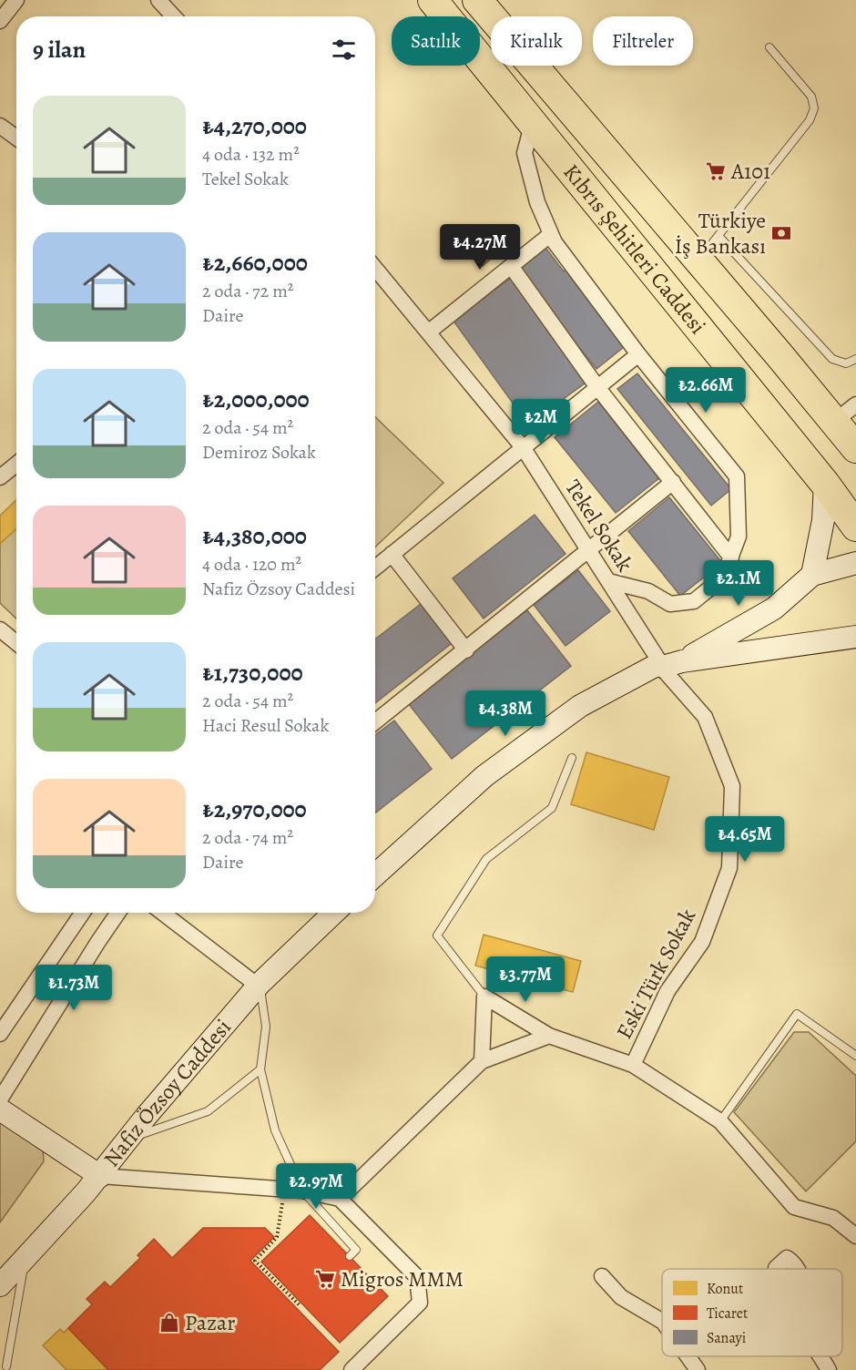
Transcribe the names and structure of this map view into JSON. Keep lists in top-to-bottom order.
{
  "streets": {
    "highway": ["Kıbrıs Şehitleri Caddesi"],
    "main road": ["Nafiz Özsoy Caddesi"],
    "street": ["Tekel Sokak", "Eski Türk Sokak"]
  },
  "crossings": [
    ["Tekel Sokak", "Eski Türk Sokak"]
  ],
  "places": {
    "supermarket": ["A101", "Migros MMM"],
    "bank": ["Türkiye İş Bankası"],
    "shop": ["Pazar"]
  },
  "legend": ["Konut", "Ticaret", "Sanayi"],
  "page": {
    "chip": ["Satılık", "Kiralık", "Filtreler"],
    "heading": "9 ilan",
    "list": [
      {
        "name": "₺4,270,000",
        "note": "4 oda · 132 m² · Tekel Sokak"
      },
      {
        "name": "₺2,660,000",
        "note": "2 oda · 72 m² · Daire"
      },
      {
        "name": "₺2,000,000",
        "note": "2 oda · 54 m² · Demiroz Sokak"
      },
      {
        "name": "₺4,380,000",
        "note": "4 oda · 120 m² · Nafiz Özsoy Caddesi"
      },
      {
        "name": "₺1,730,000",
        "note": "2 oda · 54 m² · Haci Resul Sokak"
      },
      {
        "name": "₺2,970,000",
        "note": "2 oda · 74 m² · Daire"
      }
    ],
    "price": [
      "₺4.27M",
      "₺2.66M",
      "₺2M",
      "₺2.1M",
      "₺4.38M",
      "₺4.65M",
      "₺3.77M",
      "₺1.73M",
      "₺2.97M"
    ]
  }
}
